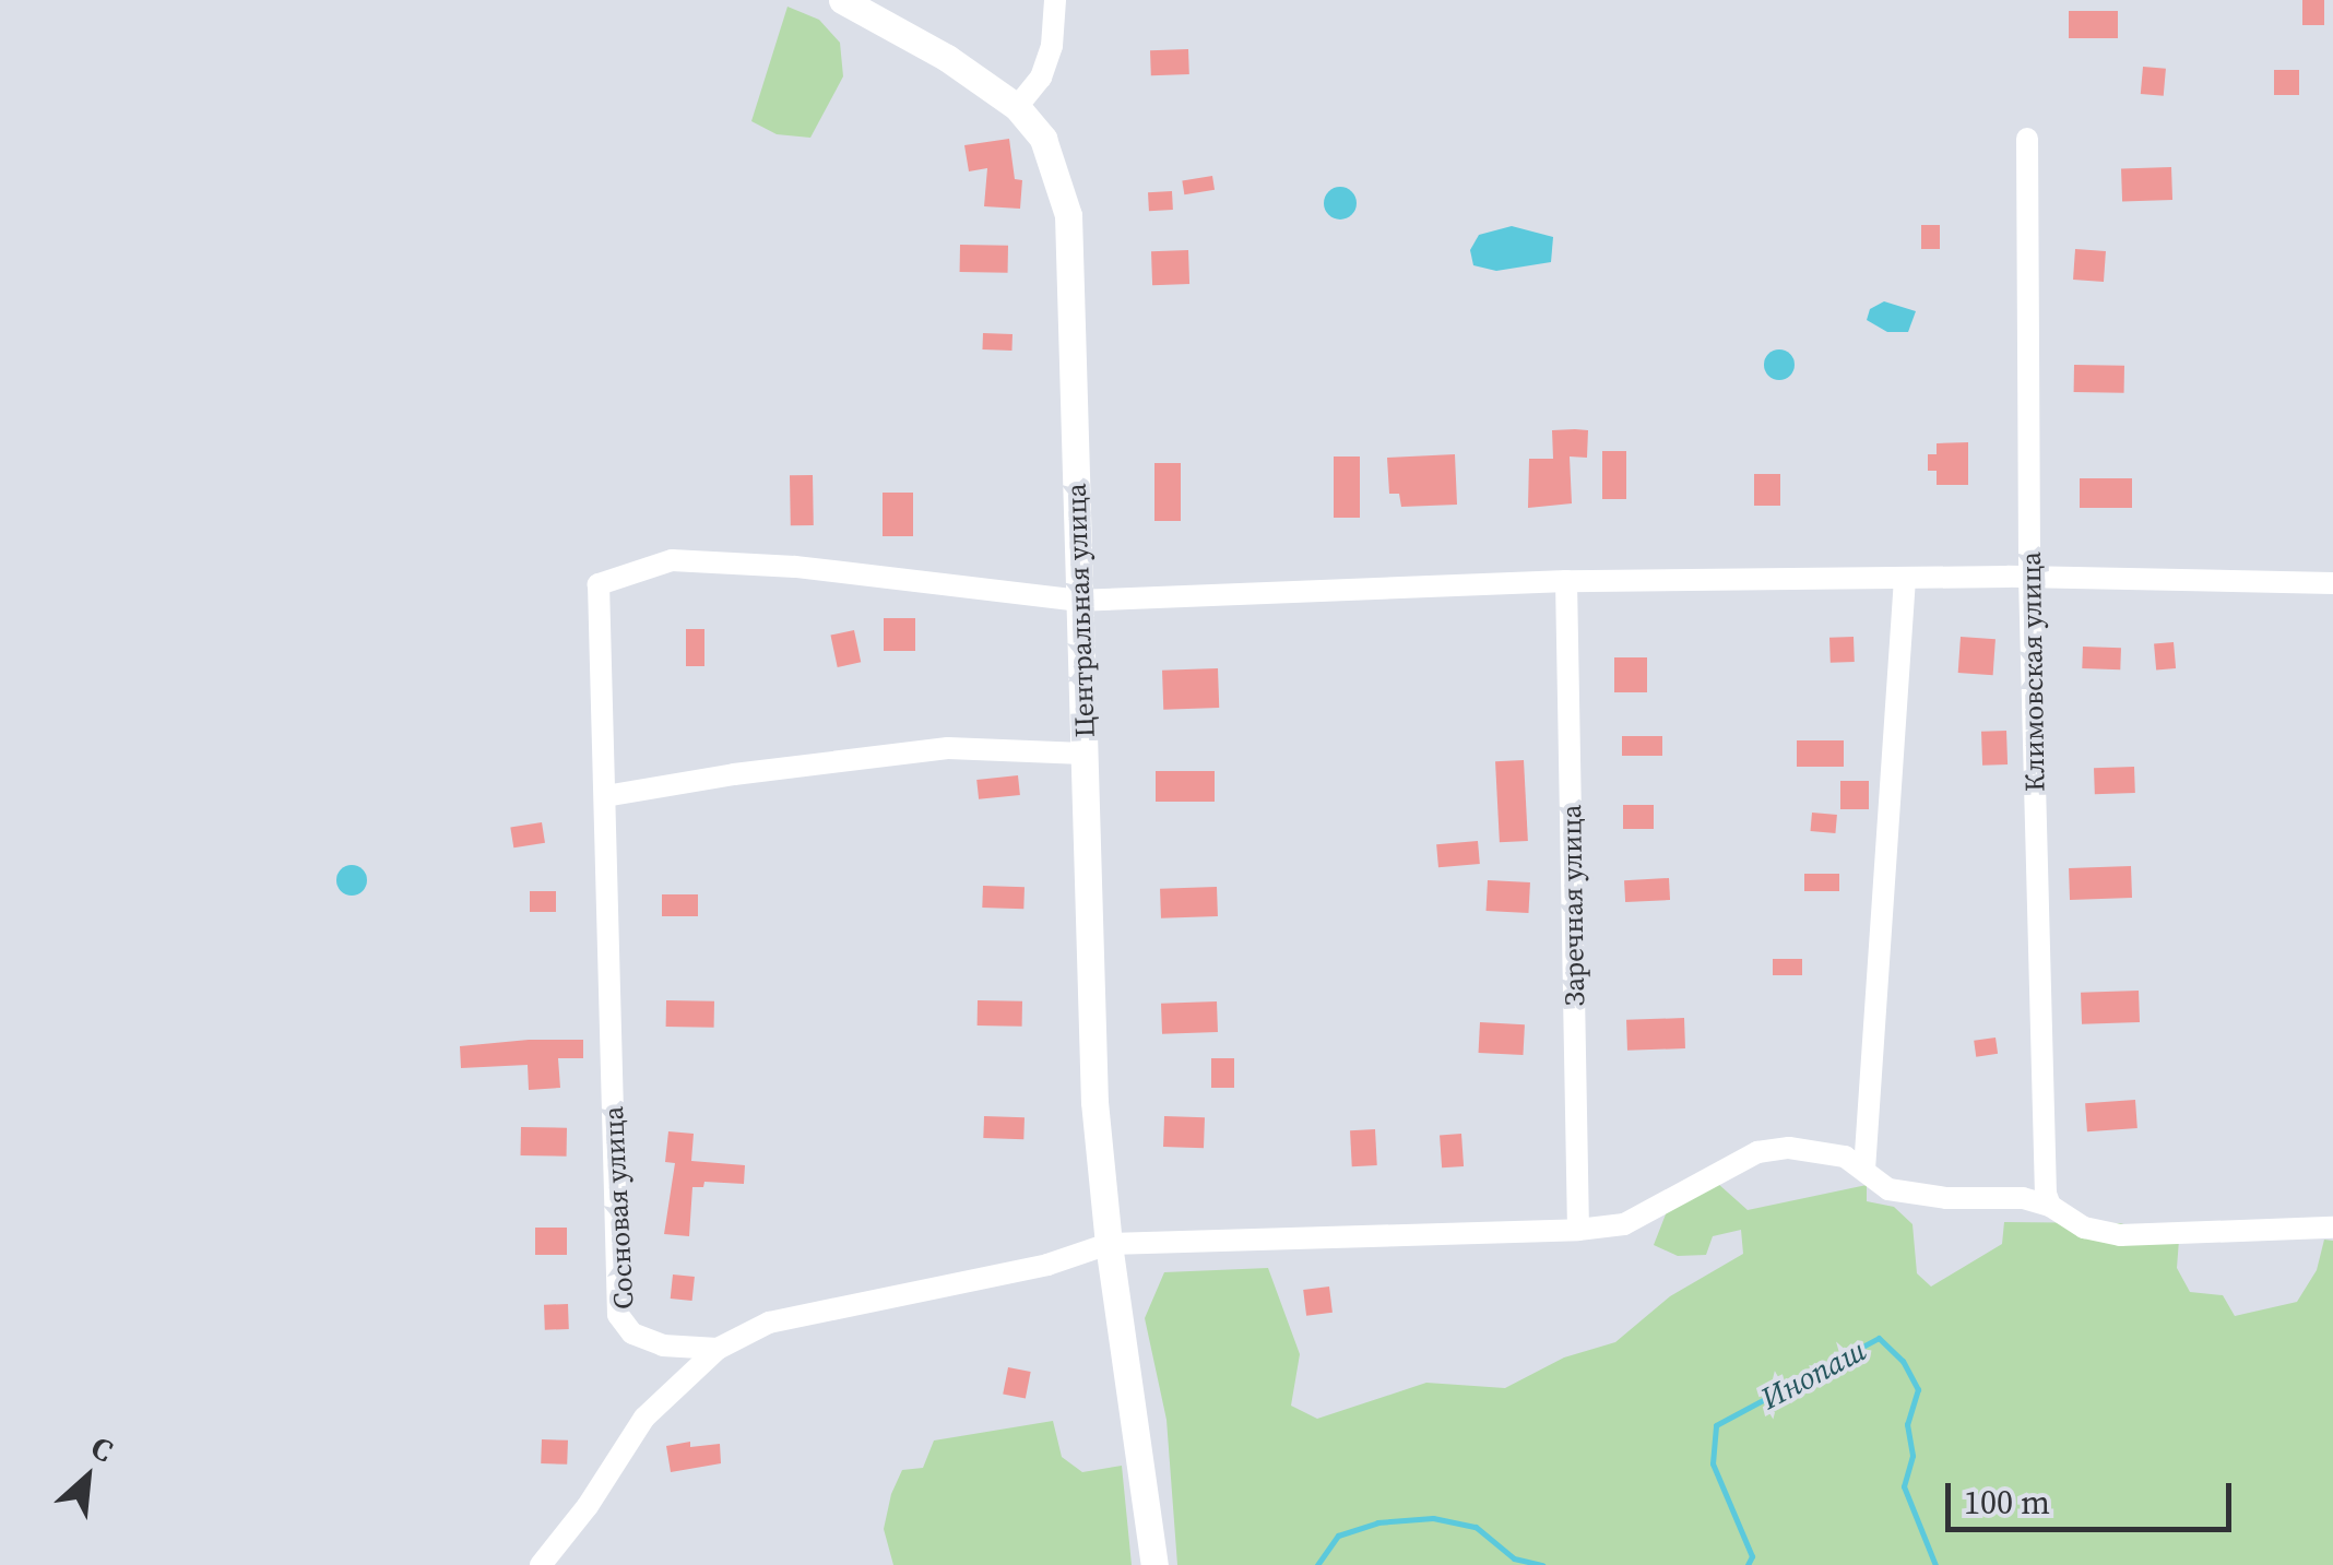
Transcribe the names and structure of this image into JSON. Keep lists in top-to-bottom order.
{
  "streets": {
    "street": [
      "Центральная улица",
      "Климовская улица",
      "Заречная улица",
      "Сосновая улица"
    ]
  },
  "crossings": [
    ["Центральная улица", "Сосновая улица"]
  ],
  "water": ["Инопаш"],
  "scale_bar": "100 m",
  "north": "top right"
}
